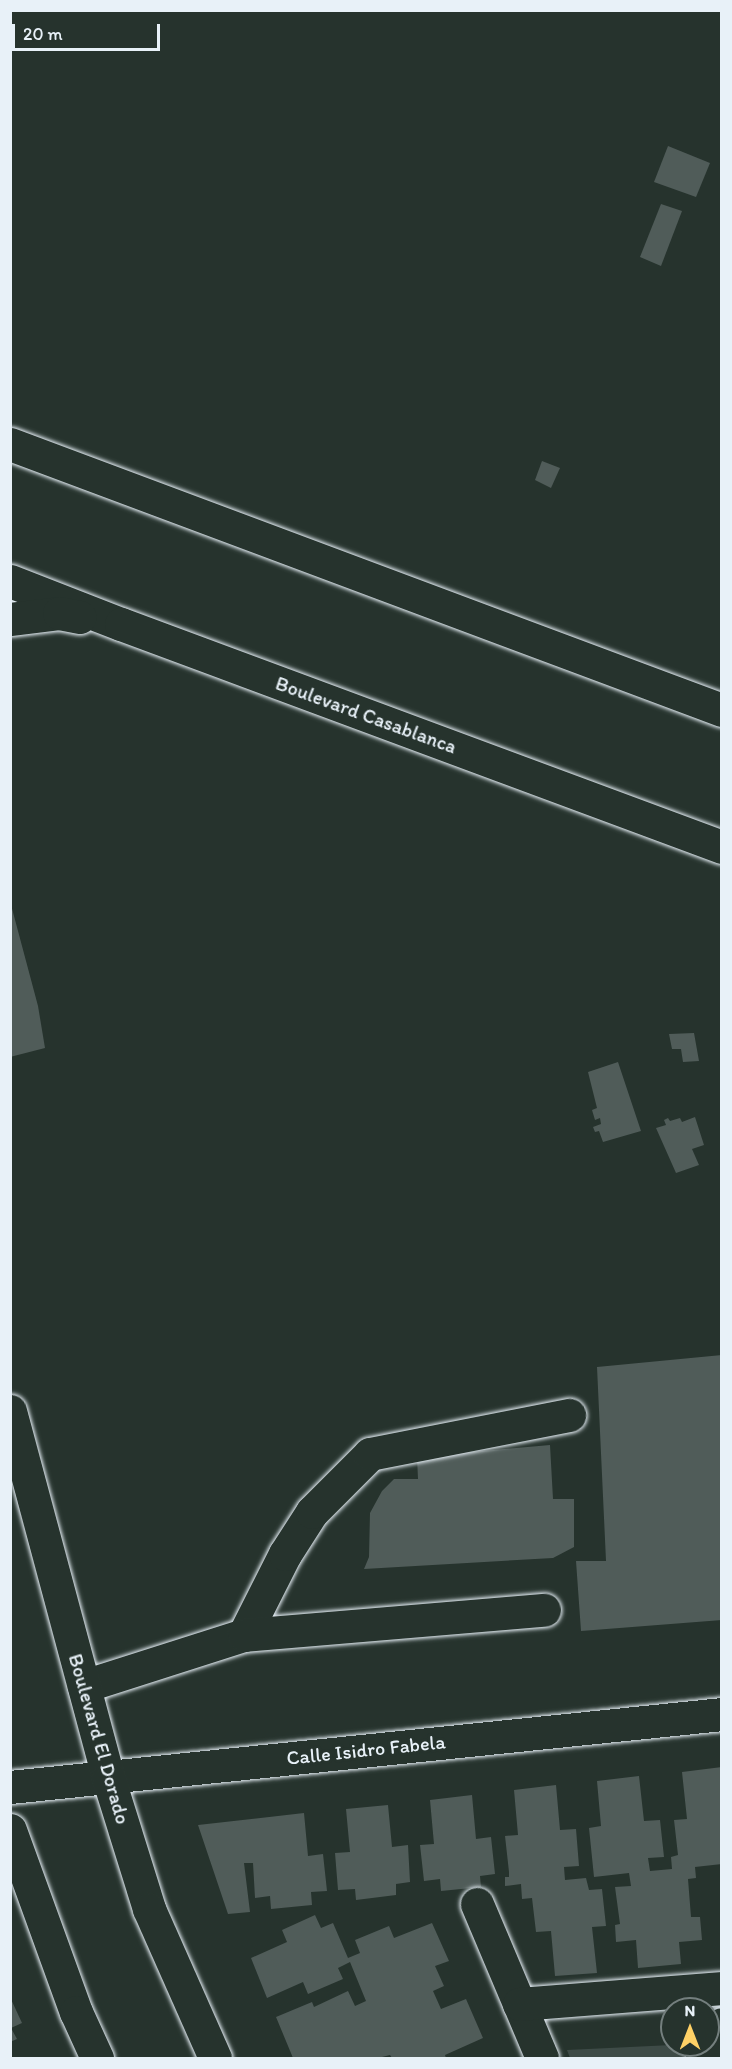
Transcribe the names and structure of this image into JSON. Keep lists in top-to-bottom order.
{
  "streets": {
    "main road": ["Boulevard Casablanca", "Boulevard El Dorado", "Calle Isidro Fabela"]
  },
  "crossings": [
    ["Boulevard El Dorado", "Calle Isidro Fabela"]
  ],
  "scale_bar": "20 m",
  "north": "top"
}
